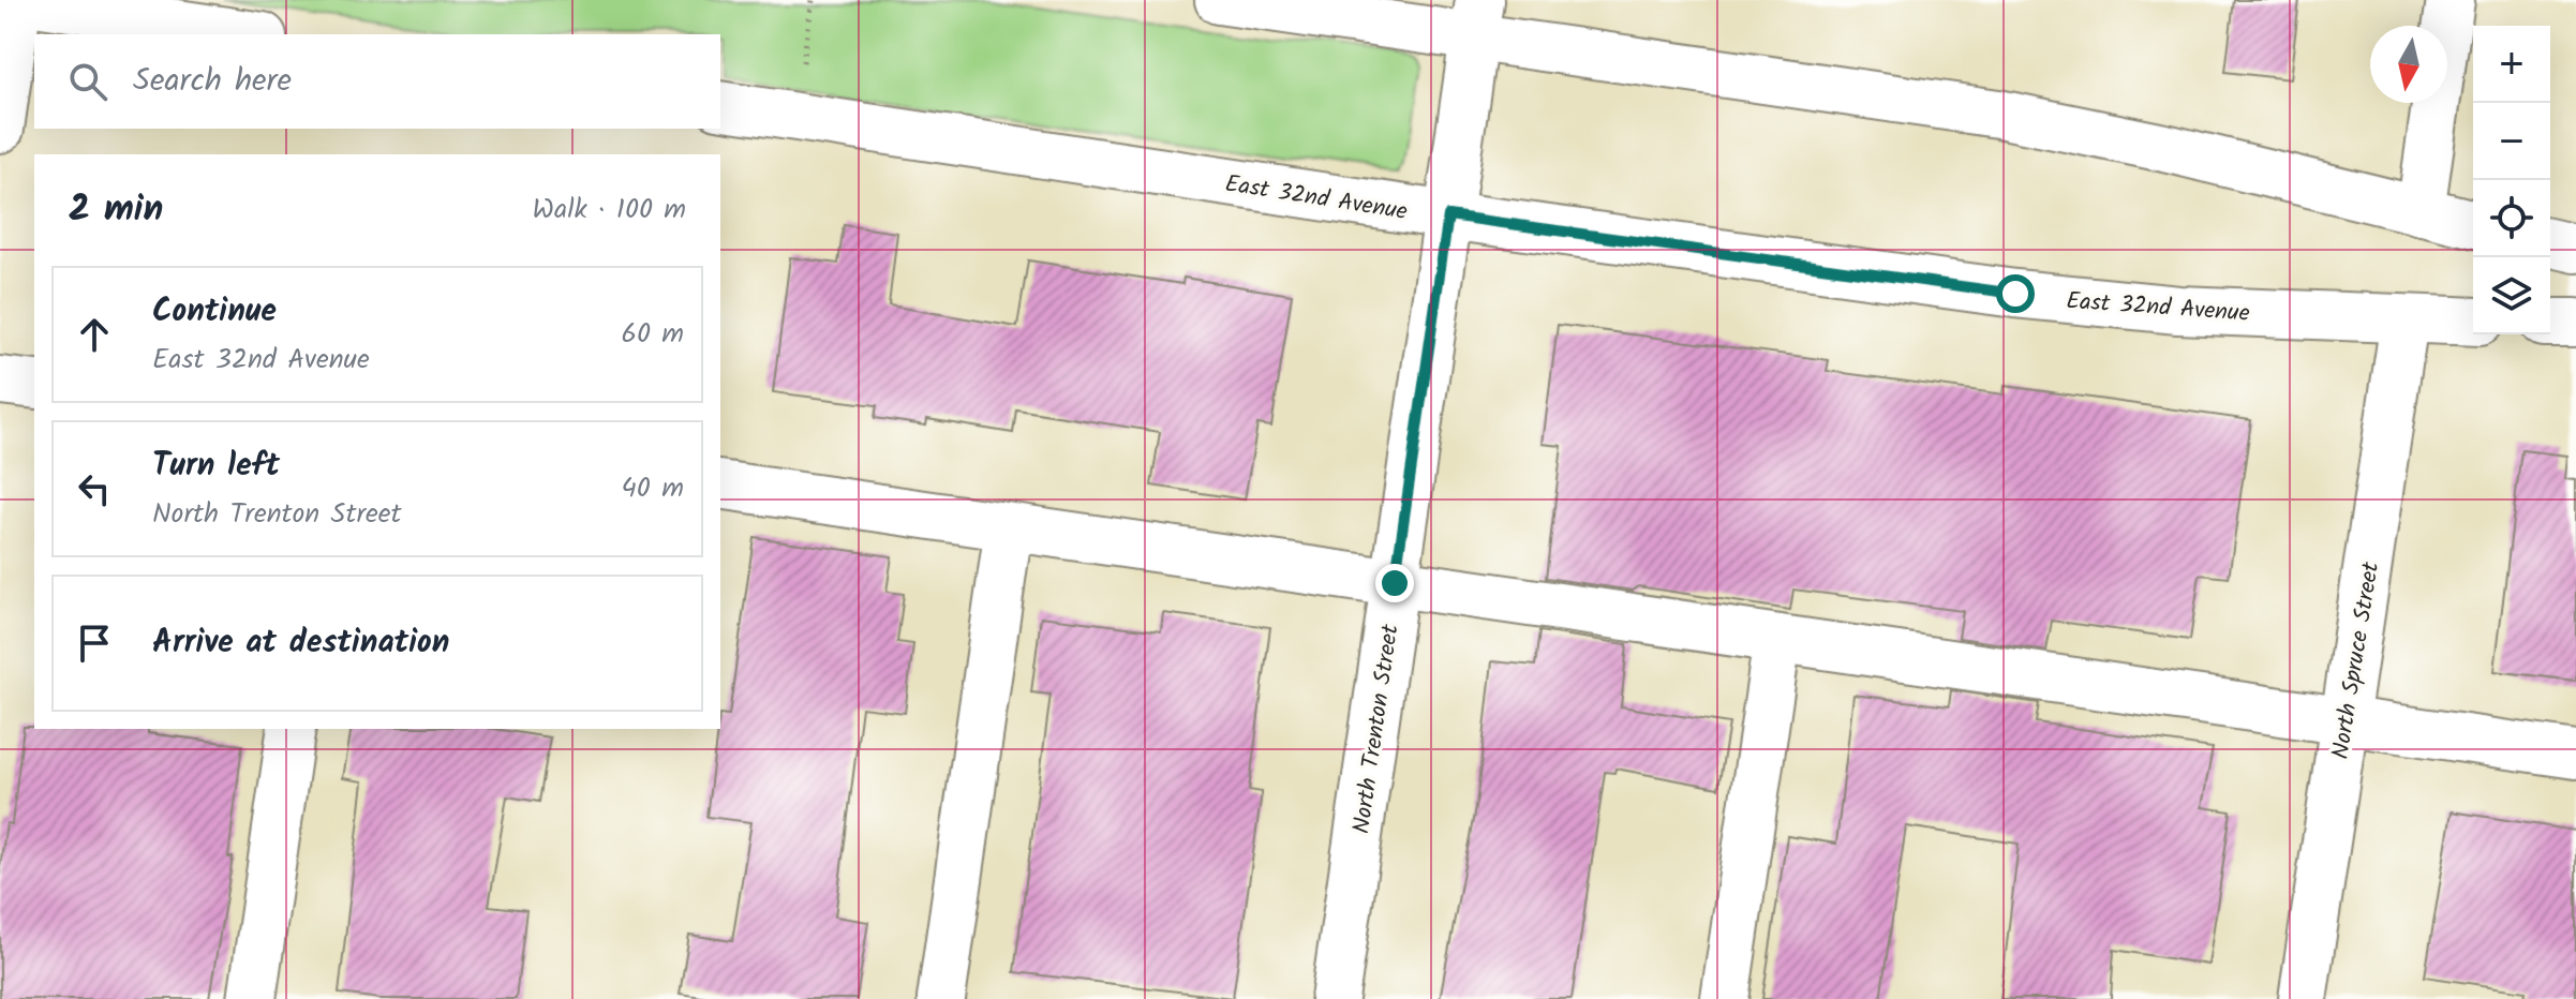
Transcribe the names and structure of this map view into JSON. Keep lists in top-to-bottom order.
{
  "streets": {
    "street": ["East 32nd Avenue", "North Spruce Street", "North Trenton Street"]
  },
  "crossings": [
    ["East 32nd Avenue", "North Spruce Street"],
    ["East 32nd Avenue", "North Trenton Street"]
  ],
  "north": "bottom",
  "page": {
    "map_buttons": ["+", "−"],
    "search": "Search here",
    "heading": ["2 min", "Walk · 100 m"],
    "list": [
      ["Continue", "East 32nd Avenue", "60 m"],
      ["Turn left", "North Trenton Street", "40 m"],
      "Arrive at destination"
    ]
  }
}
